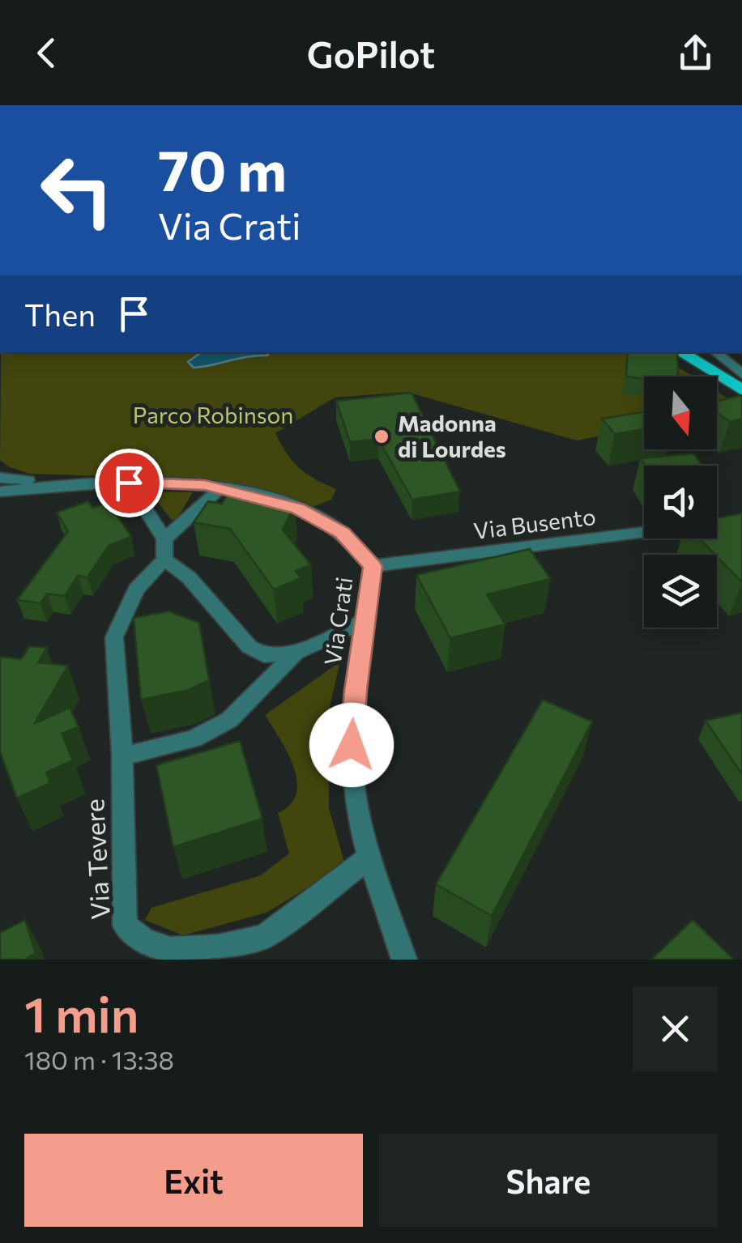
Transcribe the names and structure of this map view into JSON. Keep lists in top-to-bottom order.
{
  "streets": {
    "street": ["Via Busento", "Via Crati", "Via Tevere"]
  },
  "crossings": [
    ["Via Busento", "Via Crati"],
    ["Via Busento", "Via Tevere"],
    ["Via Crati", "Via Tevere"]
  ],
  "parks": ["Parco Robinson"],
  "places": ["Madonna di Lourdes"],
  "north": "bottom",
  "page": {
    "header": "GoPilot",
    "turn": ["70 m", "Via Crati"],
    "then": "Then",
    "heading": ["1 min", "180 m · 13:38"],
    "buttons": ["Exit", "Share"]
  }
}
